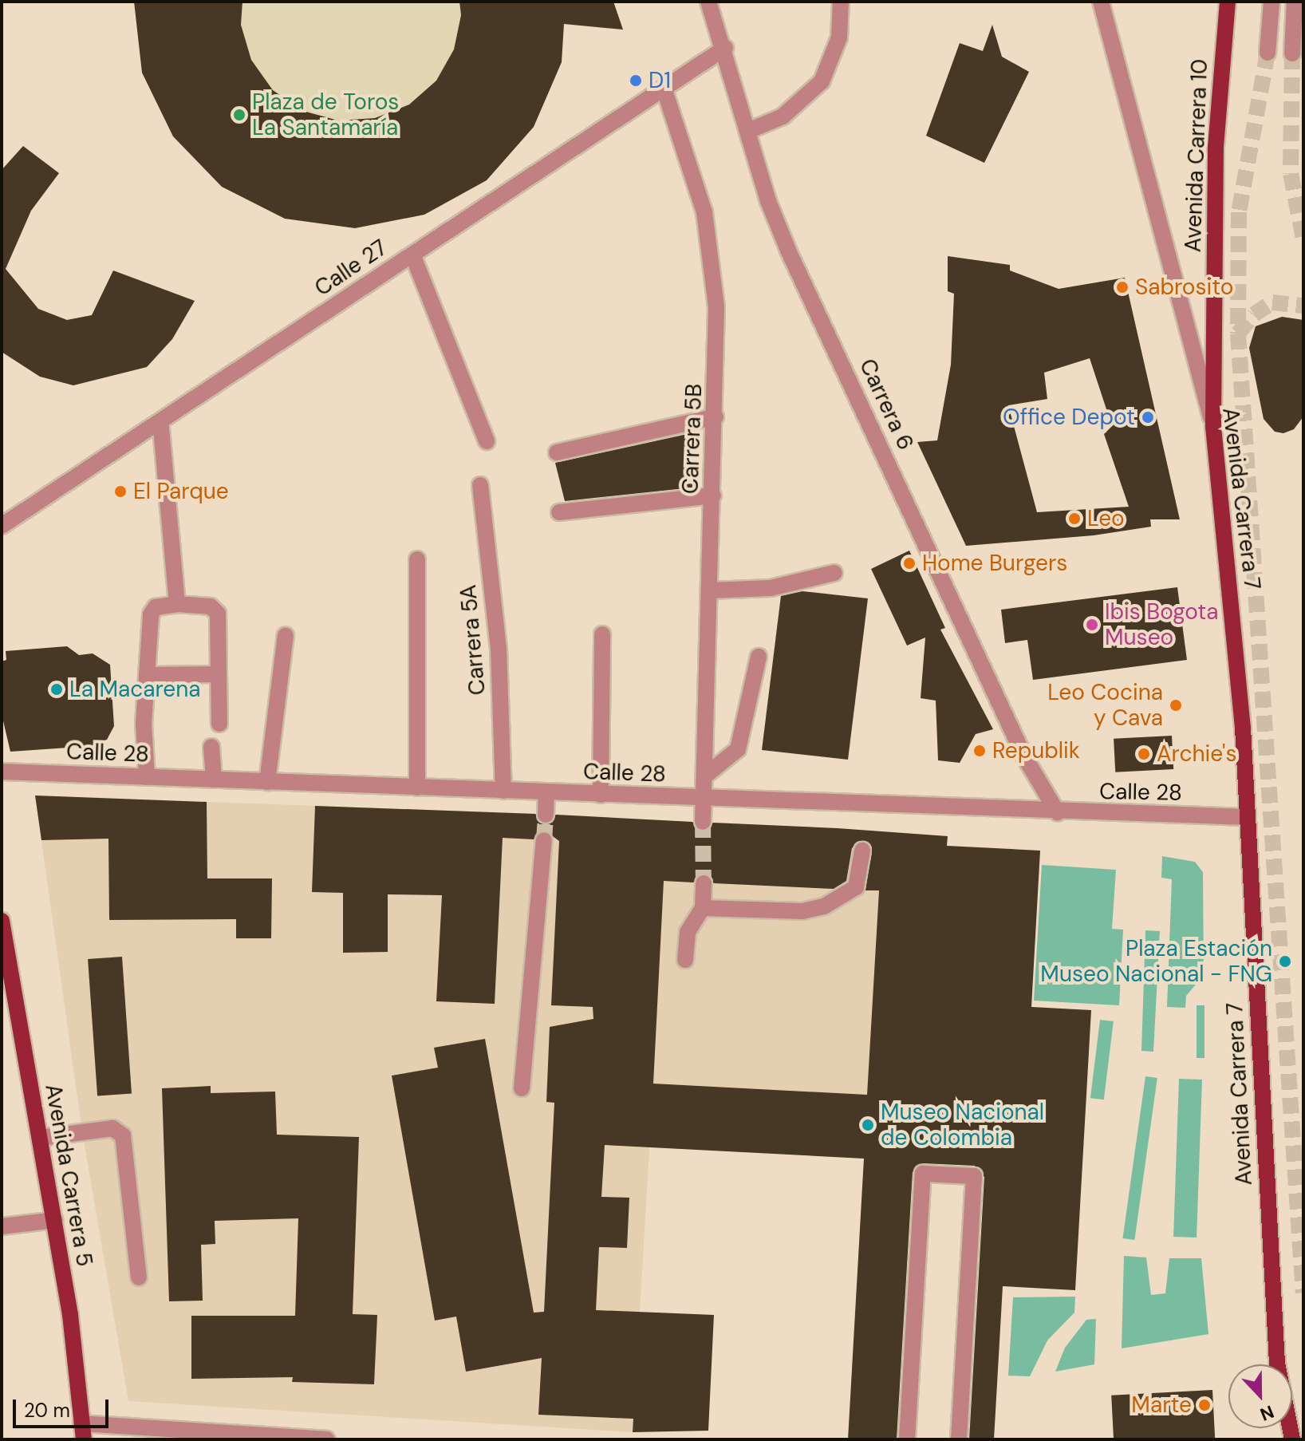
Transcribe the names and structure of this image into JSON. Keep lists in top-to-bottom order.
{
  "streets": {
    "main road": ["Avenida Carrera 10", "Avenida Carrera 7", "Avenida Carrera 5"],
    "street": [
      "Calle 27",
      "Carrera 6",
      "Carrera 5B",
      "Carrera 5A",
      "Calle 28"
    ]
  },
  "crossings": [
    ["Avenida Carrera 10", "Avenida Carrera 7"],
    ["Calle 27", "Carrera 6"],
    ["Calle 27", "Carrera 5B"],
    ["Carrera 6", "Calle 28"],
    ["Carrera 5B", "Calle 28"],
    ["Avenida Carrera 7", "Calle 28"],
    ["Carrera 5A", "Calle 28"]
  ],
  "places": [
    "D1",
    "Plaza de Toros La Santamaría",
    "Sabrosito",
    "Office Depot",
    "El Parque",
    "Leo",
    "Home Burgers",
    "Ibis Bogota Museo",
    "La Macarena",
    "Leo Cocina y Cava",
    "Republik",
    "Archie's",
    "Plaza Estación Museo Nacional - FNG",
    "Museo Nacional de Colombia",
    "Marte"
  ],
  "scale_bar": "20 m",
  "north": "bottom"
}
